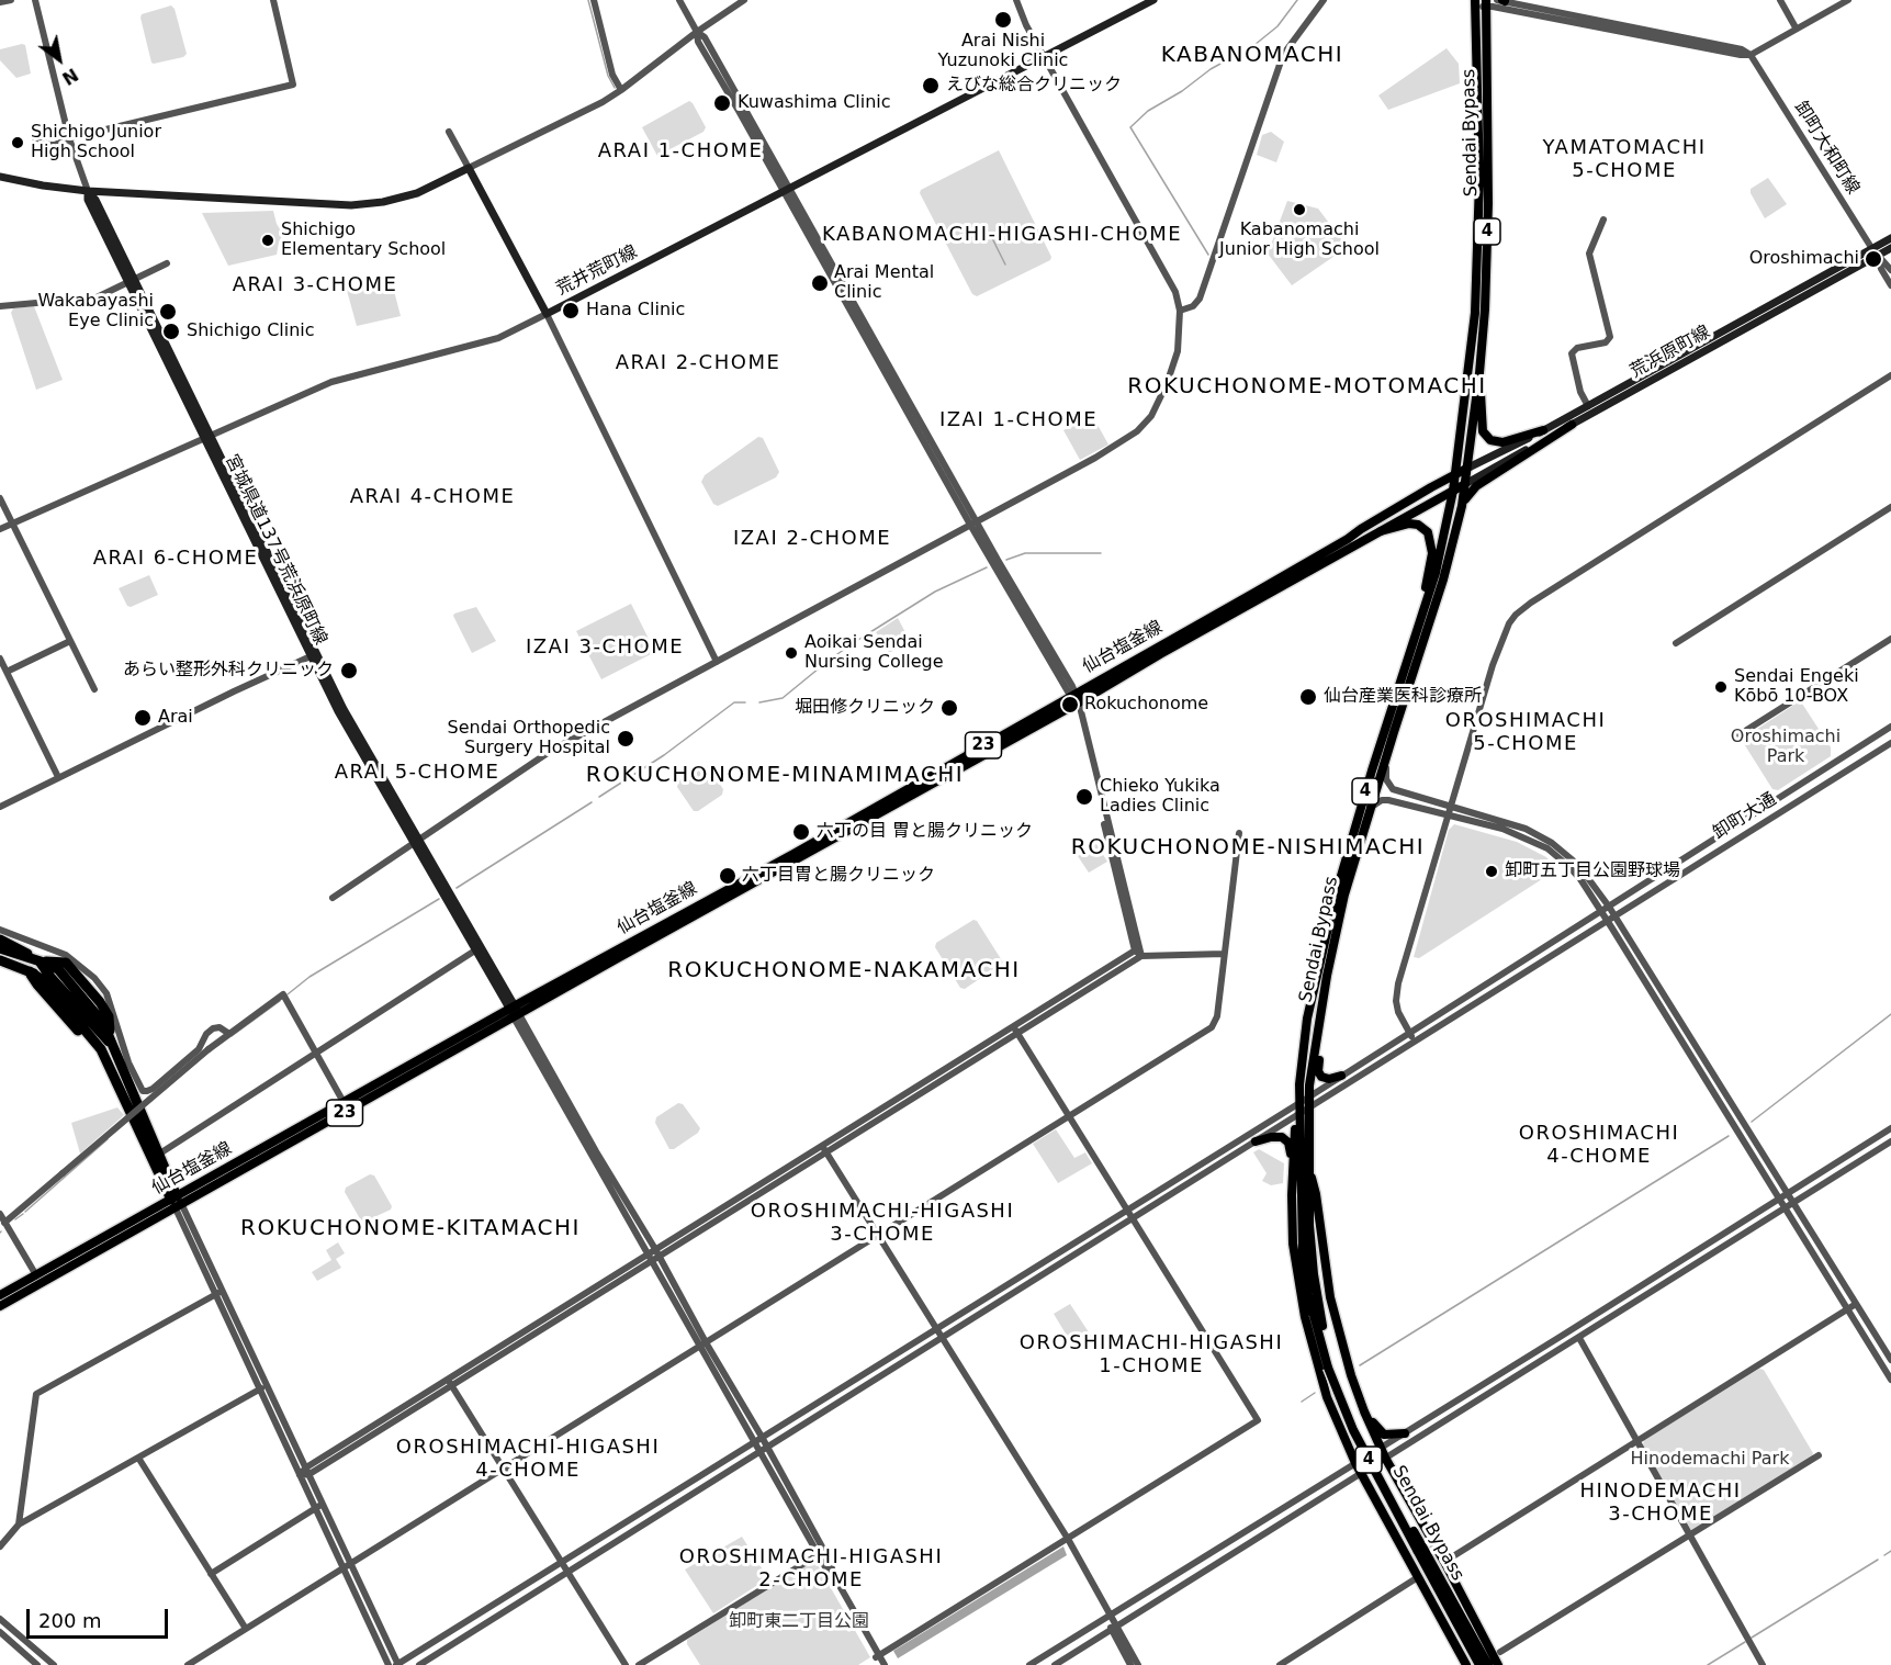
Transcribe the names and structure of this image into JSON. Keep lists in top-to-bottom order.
{
  "streets": {
    "main road": [
      "Sendai Bypass",
      "4",
      "荒井荒町線",
      "荒浜原町線",
      "宮城県道137号荒浜原町線",
      "仙台塩釜線",
      "23"
    ],
    "street": ["卸町大和町線", "卸町大通"]
  },
  "crossings": [
    ["Sendai Bypass", "4"],
    ["Sendai Bypass", "荒浜原町線"],
    ["Sendai Bypass", "仙台塩釜線"],
    ["Sendai Bypass", "卸町大通"],
    ["卸町大和町線", "荒浜原町線"],
    ["4", "卸町大通"],
    ["荒浜原町線", "仙台塩釜線"],
    ["宮城県道137号荒浜原町線", "仙台塩釜線"]
  ],
  "districts": [
    "KABANOMACHI",
    "YAMATOMACHI 5-CHOME",
    "ARAI 1-CHOME",
    "KABANOMACHI-HIGASHI-CHOME",
    "ARAI 3-CHOME",
    "ARAI 2-CHOME",
    "ROKUCHONOME-MOTOMACHI",
    "IZAI 1-CHOME",
    "ARAI 4-CHOME",
    "IZAI 2-CHOME",
    "ARAI 6-CHOME",
    "IZAI 3-CHOME",
    "OROSHIMACHI 5-CHOME",
    "ARAI 5-CHOME",
    "ROKUCHONOME-MINAMIMACHI",
    "ROKUCHONOME-NISHIMACHI",
    "ROKUCHONOME-NAKAMACHI",
    "OROSHIMACHI 4-CHOME",
    "OROSHIMACHI-HIGASHI 3-CHOME",
    "ROKUCHONOME-KITAMACHI",
    "OROSHIMACHI-HIGASHI 1-CHOME",
    "OROSHIMACHI-HIGASHI 4-CHOME",
    "HINODEMACHI 3-CHOME",
    "OROSHIMACHI-HIGASHI 2-CHOME"
  ],
  "parks": ["Oroshimachi Park", "Hinodemachi Park", "卸町東二丁目公園"],
  "places": [
    "Arai Nishi Yuzunoki Clinic",
    "えびな総合クリニック",
    "Kuwashima Clinic",
    "Shichigo Junior High School",
    "Kabanomachi Junior High School",
    "Shichigo Elementary School",
    "Oroshimachi",
    "Arai Mental Clinic",
    "Hana Clinic",
    "Wakabayashi Eye Clinic",
    "Shichigo Clinic",
    "Aoikai Sendai Nursing College",
    "あらい整形外科クリニック",
    "Sendai Engeki Kōbō 10-BOX",
    "仙台産業医科診療所",
    "Rokuchonome",
    "堀田修クリニック",
    "Arai",
    "Sendai Orthopedic Surgery Hospital",
    "Chieko Yukika Ladies Clinic",
    "六丁の目 胃と腸クリニック",
    "卸町五丁目公園野球場",
    "六丁目胃と腸クリニック"
  ],
  "scale_bar": "200 m",
  "north": "bottom right"
}
